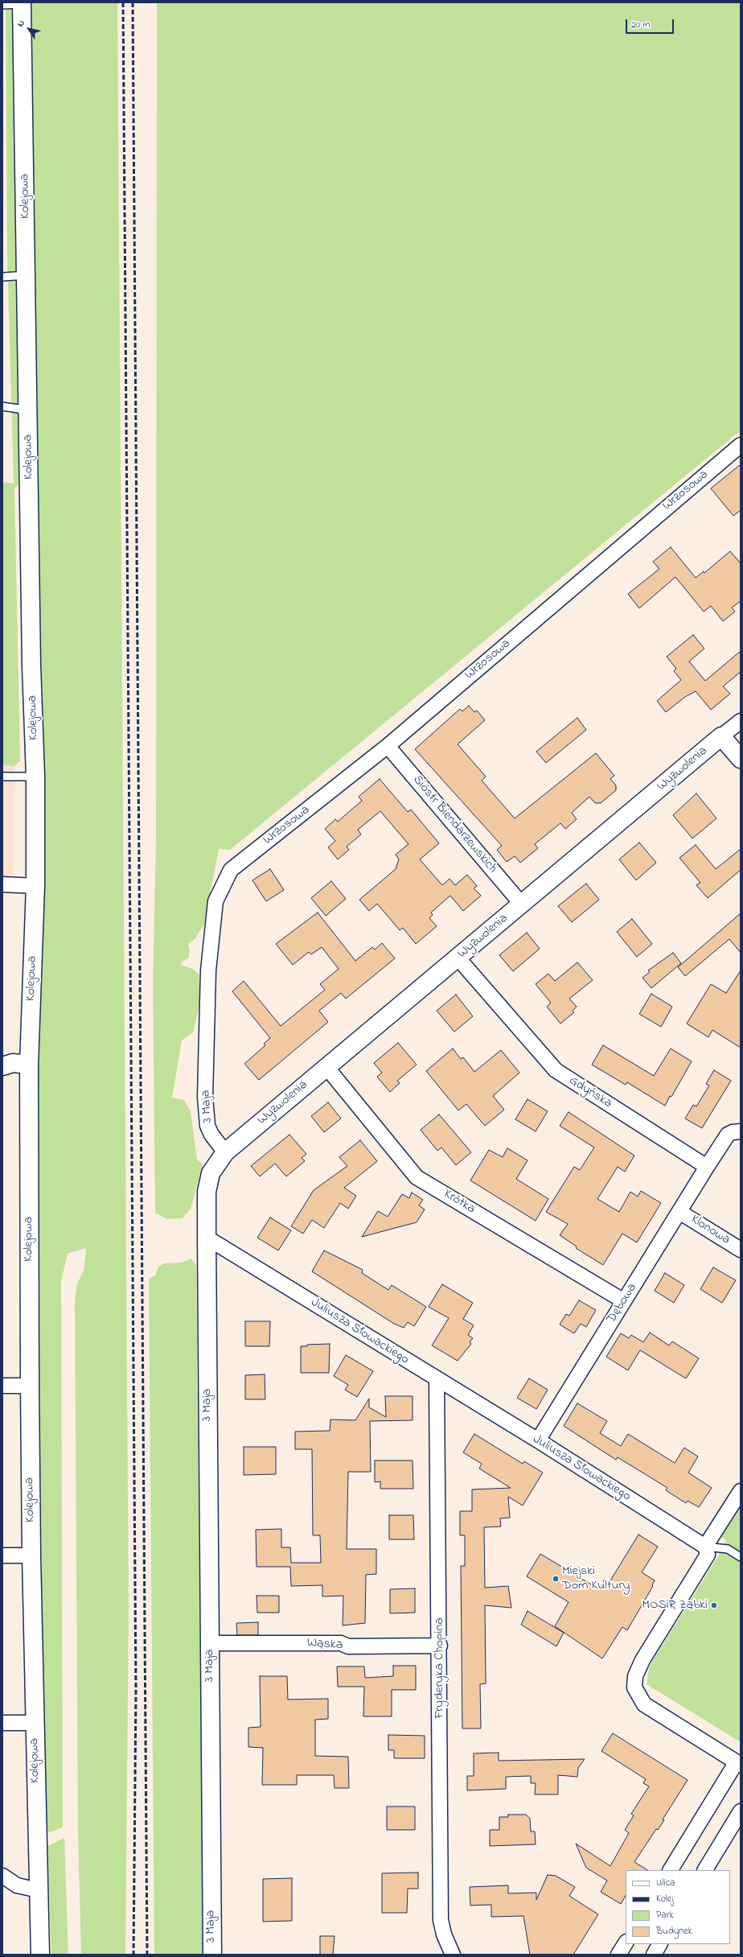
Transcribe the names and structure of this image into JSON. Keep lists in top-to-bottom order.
{
  "streets": {
    "street": [
      "Kolejowa",
      "Wrzosowa",
      "Wyzwolenia",
      "Sióstr Biendarzewskich",
      "Gdyńska",
      "3 Maja",
      "Krótka",
      "Klonowa",
      "Dębowa",
      "Juliusza Słowackiego",
      "Wąska",
      "Fryderyka Chopina"
    ]
  },
  "crossings": [
    ["Wrzosowa", "Sióstr Biendarzewskich"],
    ["Wrzosowa", "3 Maja"],
    ["Wyzwolenia", "Sióstr Biendarzewskich"],
    ["Wyzwolenia", "Gdyńska"],
    ["Wyzwolenia", "3 Maja"],
    ["Wyzwolenia", "Krótka"],
    ["Gdyńska", "Dębowa"],
    ["3 Maja", "Juliusza Słowackiego"],
    ["3 Maja", "Wąska"],
    ["Krótka", "Dębowa"],
    ["Klonowa", "Dębowa"],
    ["Dębowa", "Juliusza Słowackiego"],
    ["Juliusza Słowackiego", "Fryderyka Chopina"],
    ["Wąska", "Fryderyka Chopina"]
  ],
  "places": ["Miejski Dom Kultury", "MOSiR Ząbki"],
  "legend": [
    "Ulica",
    "Kolej",
    "Park",
    "Budynek"
  ],
  "scale_bar": "20 m",
  "north": "top left"
}
